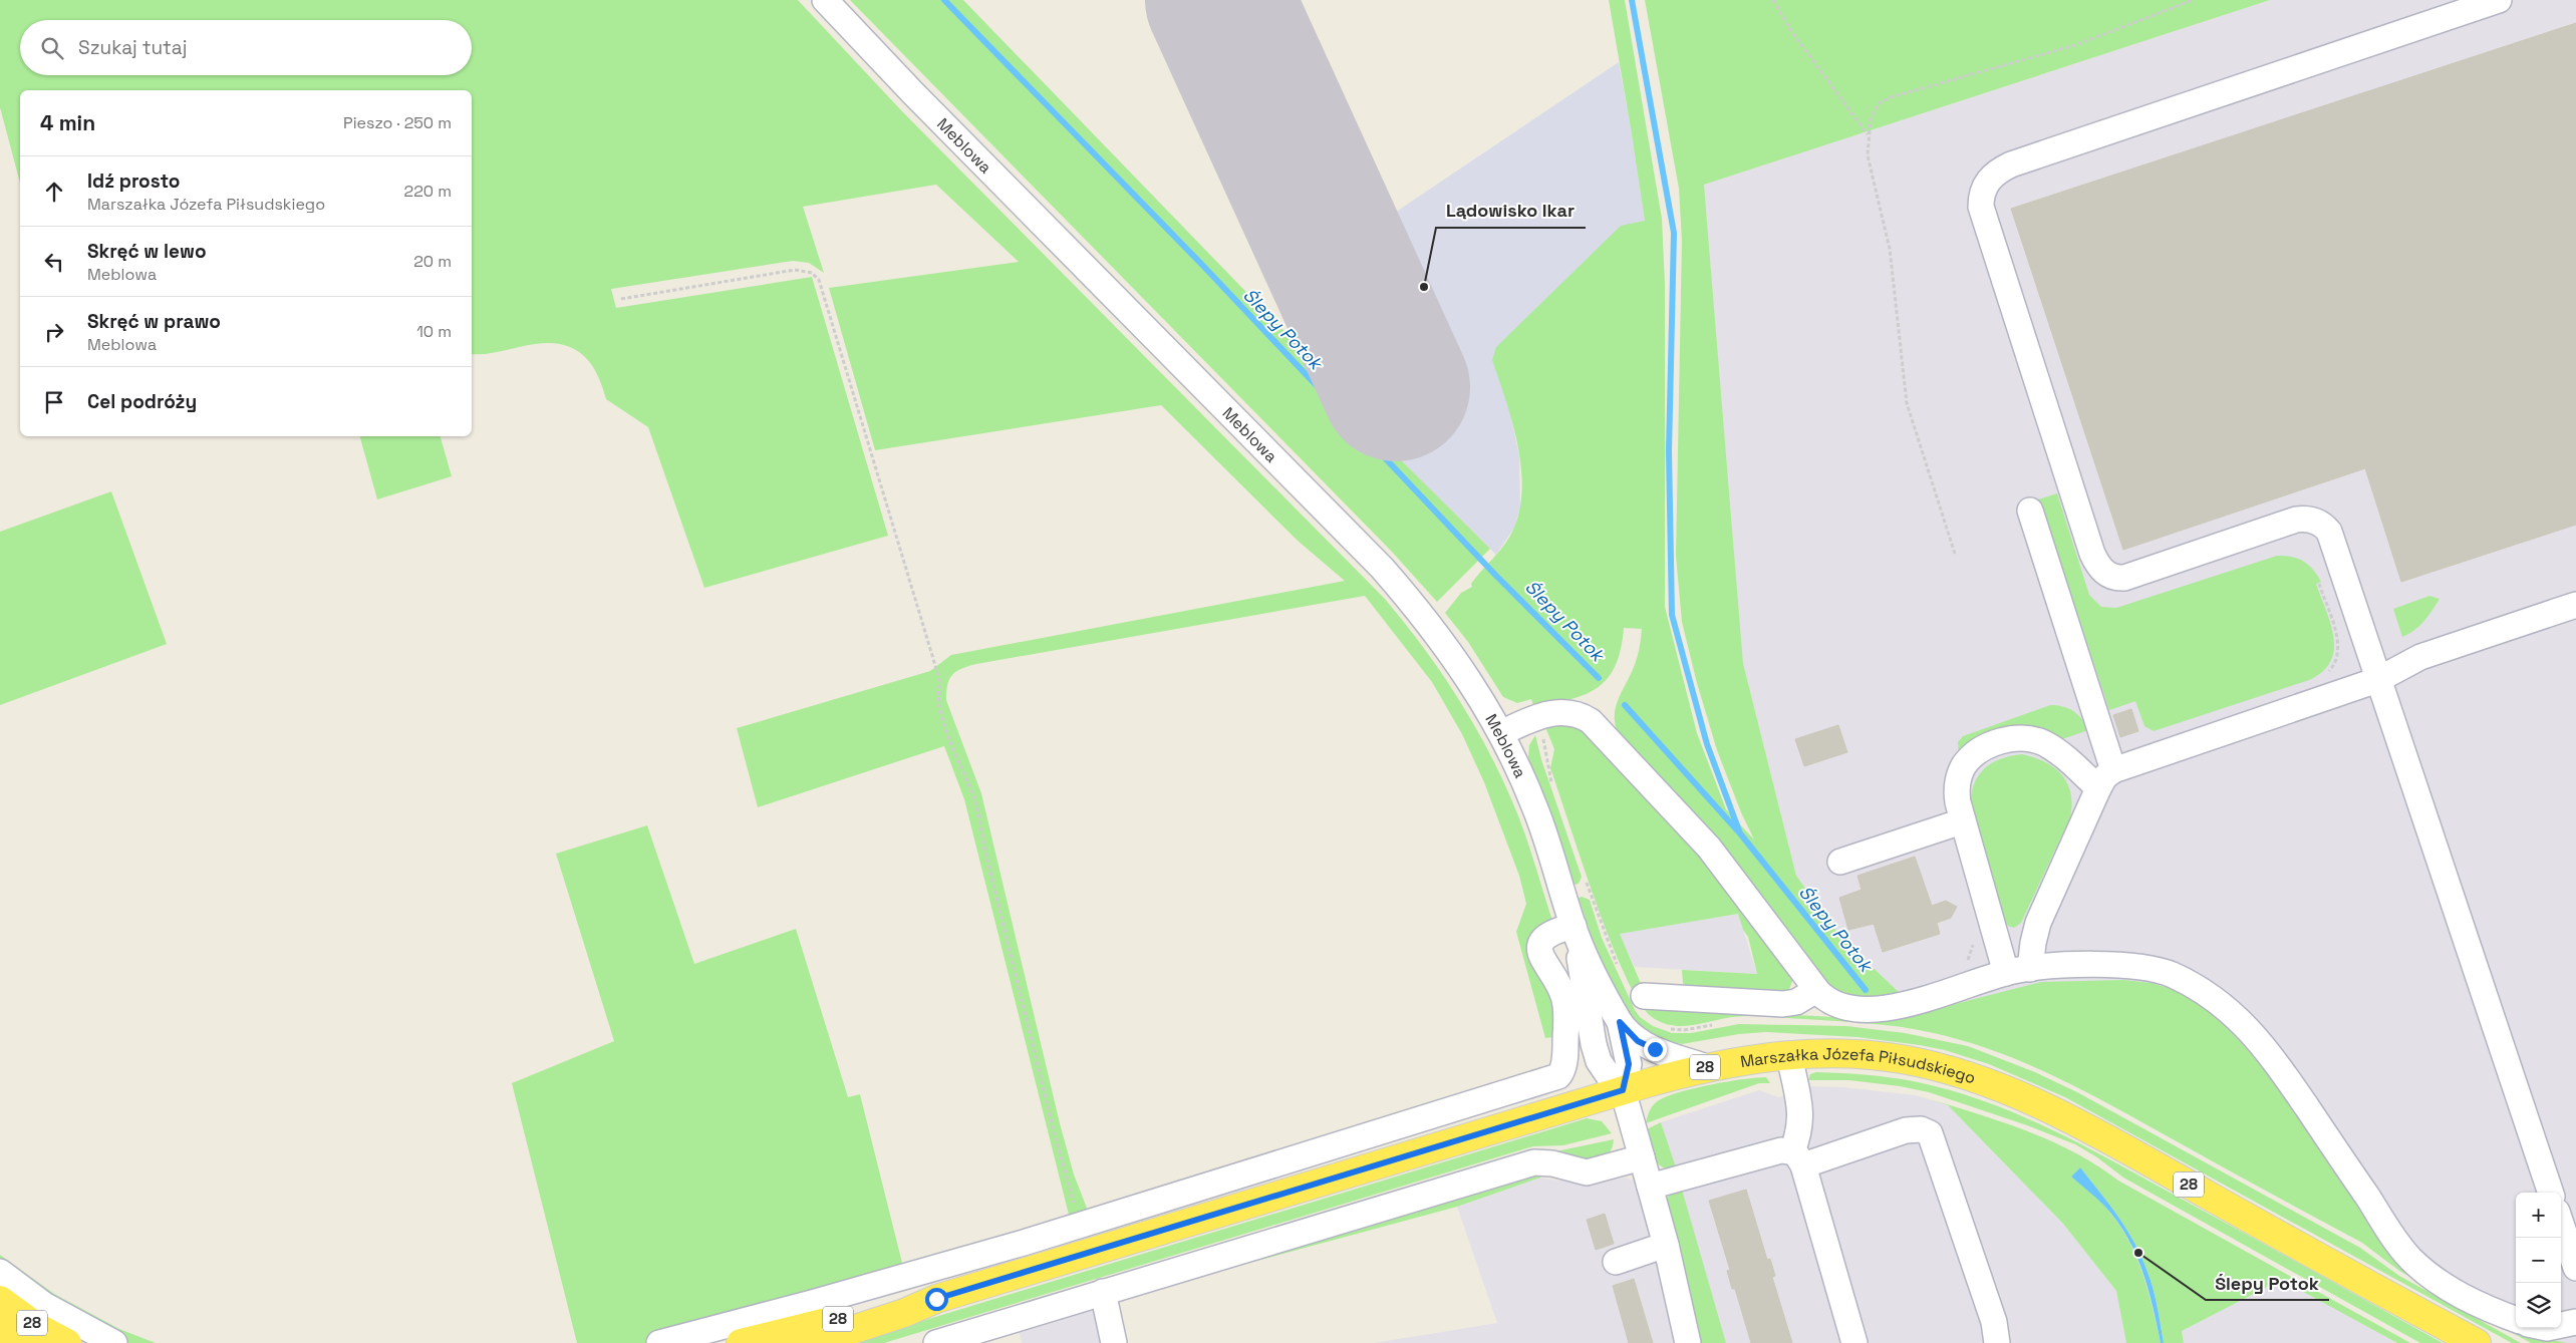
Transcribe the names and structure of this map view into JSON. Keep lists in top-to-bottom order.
{
  "streets": {
    "main road": ["28", "Marszałka Józefa Piłsudskiego"],
    "street": ["Meblowa"]
  },
  "crossings": [
    ["Meblowa", "Marszałka Józefa Piłsudskiego"]
  ],
  "water": ["Ślepy Potok"],
  "places": ["Lądowisko Ikar", "Ślepy Potok"],
  "page": {
    "search": "Szukaj tutaj",
    "heading": ["4 min", "Pieszo · 250 m"],
    "list": [
      ["Idź prosto", "Marszałka Józefa Piłsudskiego", "220 m"],
      ["Skręć w lewo", "Meblowa", "20 m"],
      ["Skręć w prawo", "Meblowa", "10 m"],
      "Cel podróży"
    ],
    "map_buttons": ["+", "−"]
  }
}
